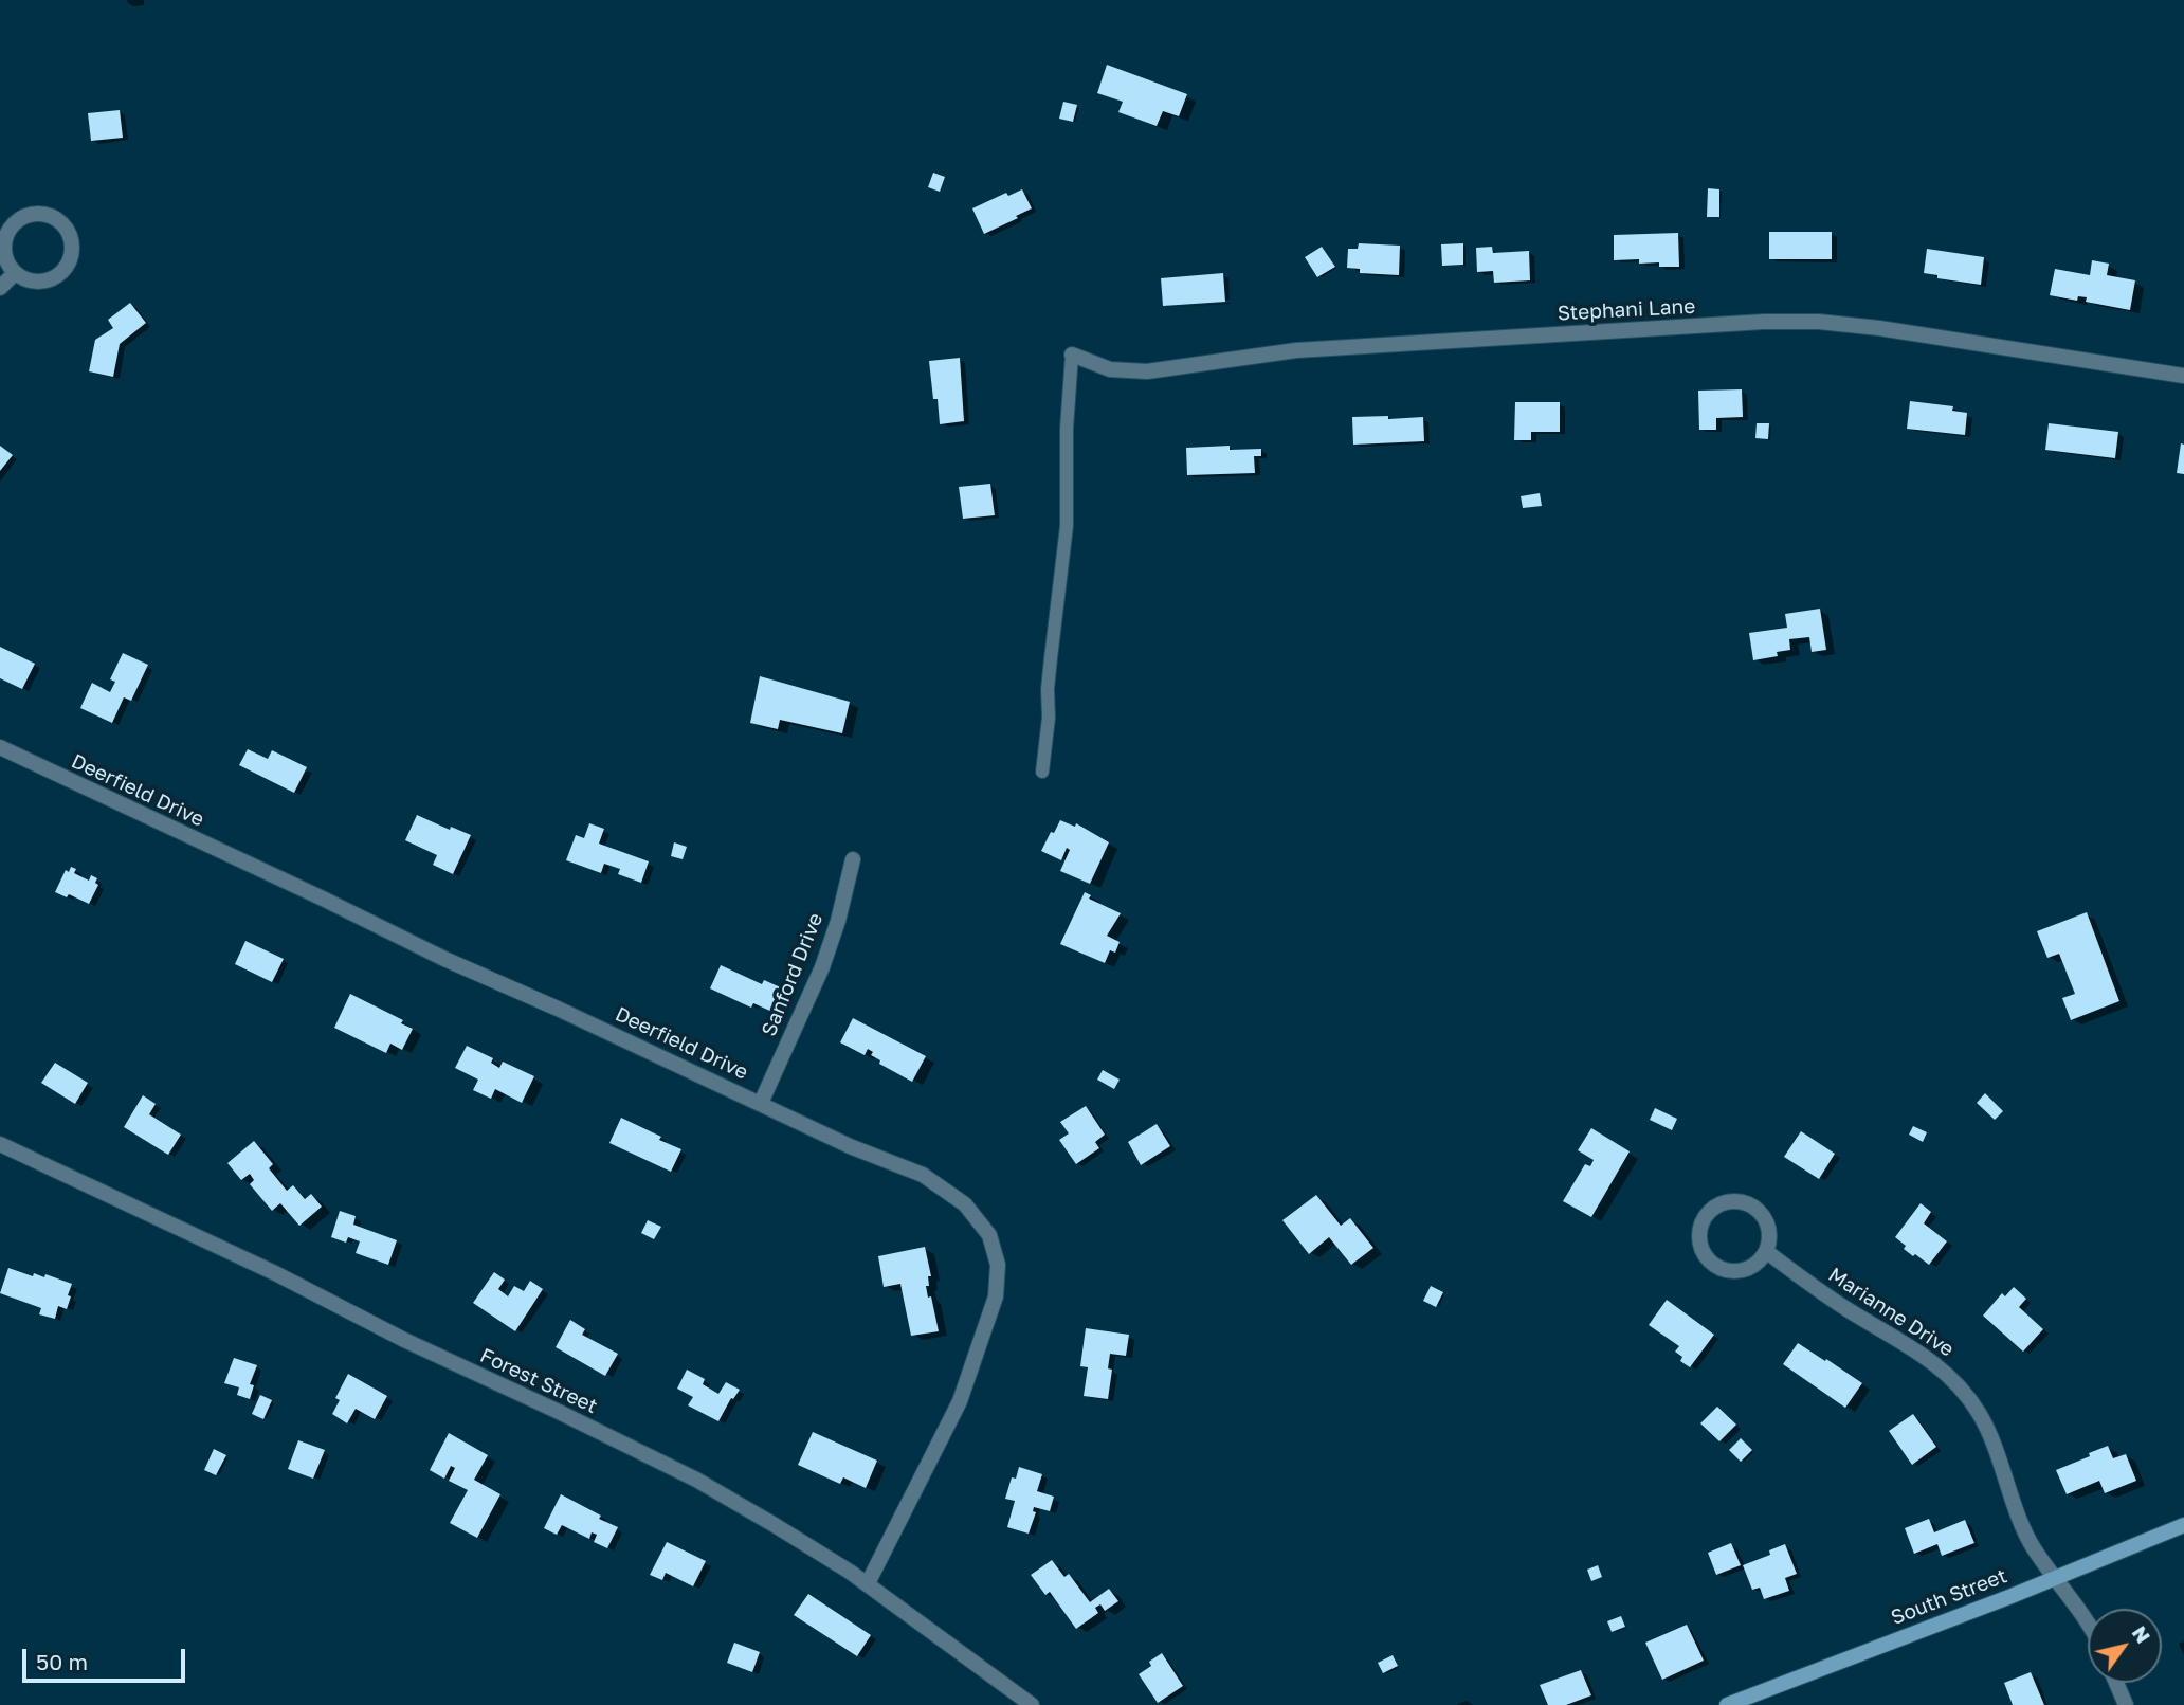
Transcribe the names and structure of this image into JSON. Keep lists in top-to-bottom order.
{
  "streets": {
    "street": [
      "Stephani Lane",
      "Deerfield Drive",
      "Sanford Drive",
      "Marianne Drive",
      "Forest Street",
      "South Street"
    ]
  },
  "crossings": [
    ["Deerfield Drive", "Sanford Drive"],
    ["Deerfield Drive", "Forest Street"],
    ["Marianne Drive", "South Street"]
  ],
  "scale_bar": "50 m",
  "north": "top right"
}
